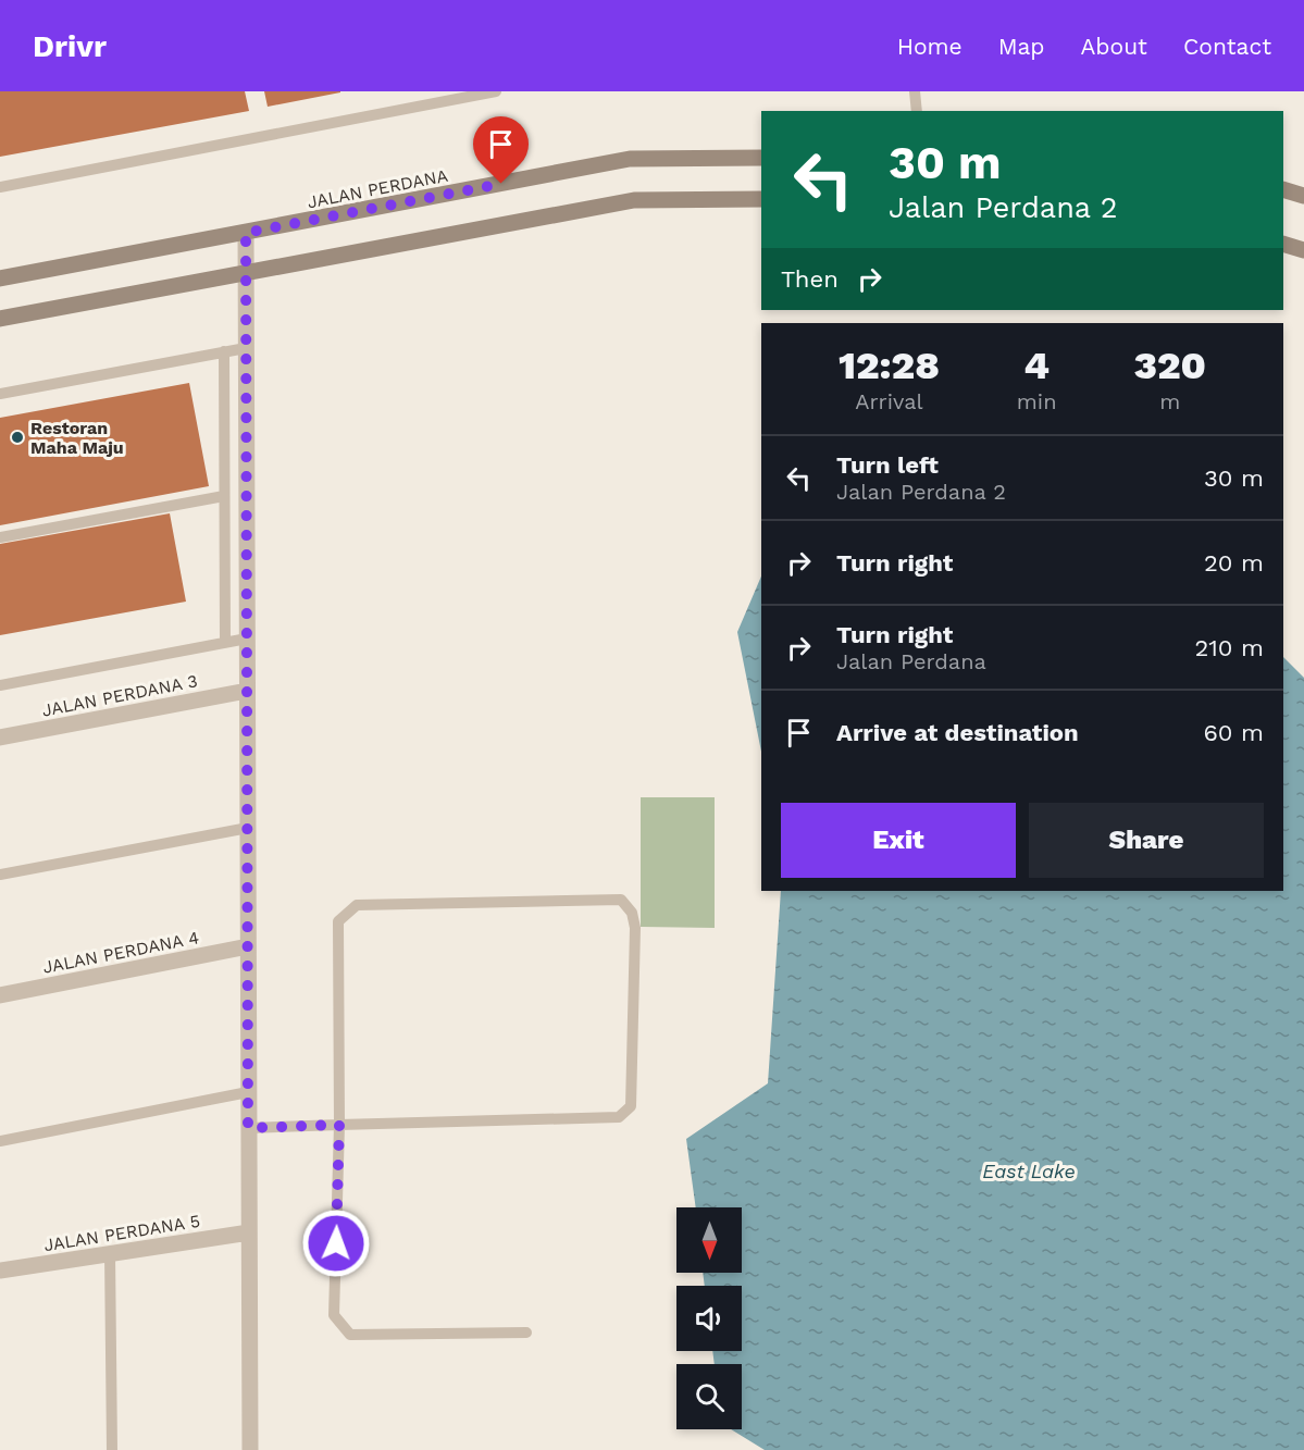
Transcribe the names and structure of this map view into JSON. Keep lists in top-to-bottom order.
{
  "streets": {
    "street": [
      "JALAN PERDANA",
      "JALAN PERDANA 3",
      "JALAN PERDANA 4",
      "JALAN PERDANA 5"
    ]
  },
  "water": ["East Lake"],
  "places": ["Restoran Maha Maju"],
  "north": "bottom",
  "page": {
    "header": "Drivr",
    "nav": [
      "Home",
      "Map",
      "About",
      "Contact"
    ],
    "turn": ["30 m", "Jalan Perdana 2"],
    "then": "Then",
    "eta": [
      "12:28",
      "Arrival",
      "4",
      "min",
      "320",
      "m"
    ],
    "list": [
      {
        "name": "Turn left",
        "note": "Jalan Perdana 2",
        "value": "30 m"
      },
      {
        "name": "Turn right",
        "value": "20 m"
      },
      {
        "name": "Turn right",
        "note": "Jalan Perdana",
        "value": "210 m"
      },
      {
        "name": "Arrive at destination",
        "value": "60 m"
      }
    ],
    "buttons": ["Exit", "Share"]
  }
}
